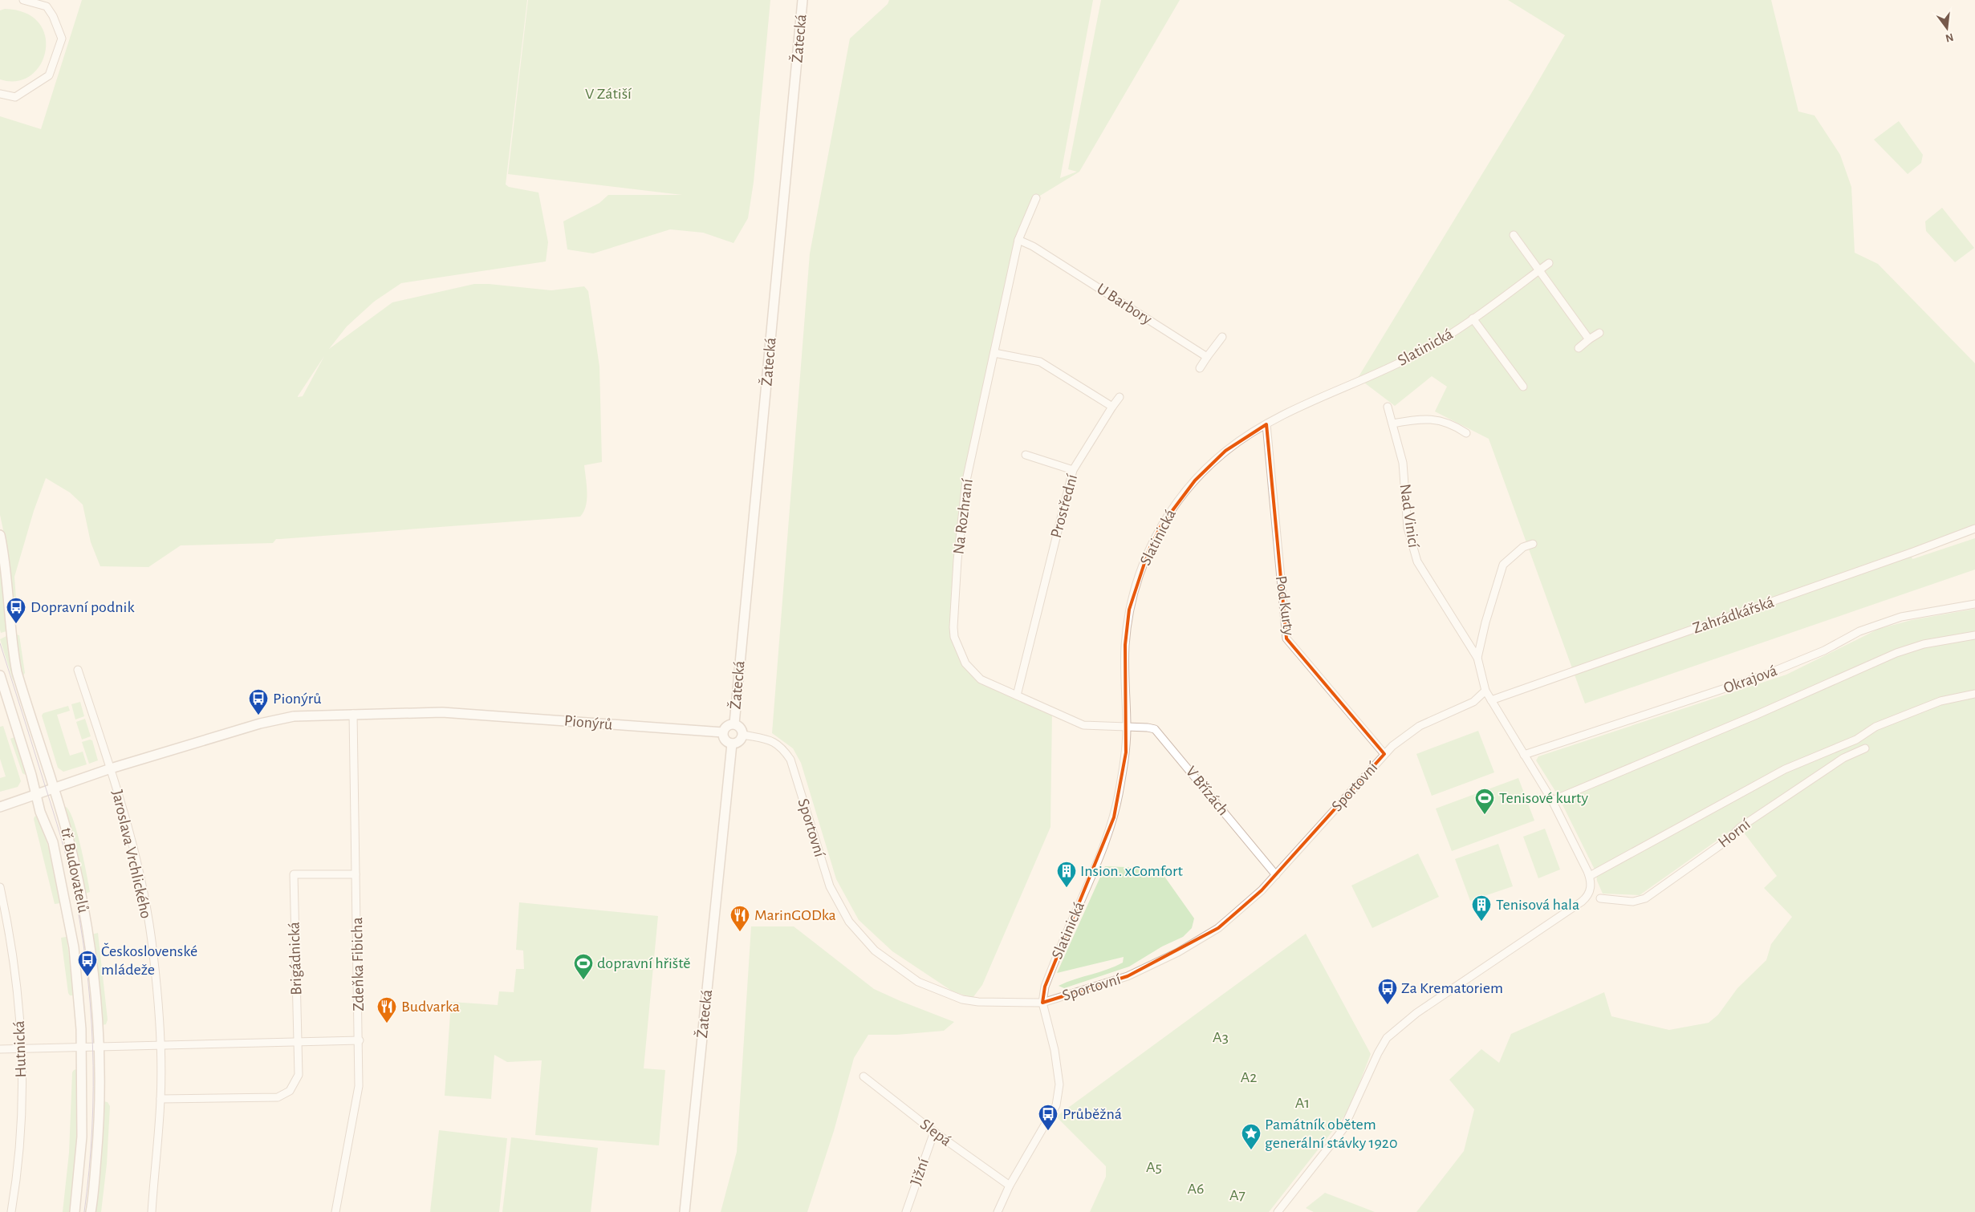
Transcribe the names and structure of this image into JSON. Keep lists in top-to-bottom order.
{
  "streets": {
    "street": [
      "Žatecká",
      "U Barbory",
      "Slatinická",
      "Prostřední",
      "Nad Vinicí",
      "Na Rozhraní",
      "Pod Kurty",
      "Zahrádkářská",
      "Okrajová",
      "Pionýrů",
      "Sportovní",
      "V Břízách",
      "Horní",
      "Jaroslava Vrchlického",
      "tř. Budovatelů",
      "Brigádnická",
      "Zdeňka Fibicha",
      "Hutnická",
      "Slepá",
      "Jižní"
    ]
  },
  "crossings": [
    ["Žatecká", "Pionýrů"],
    ["Žatecká", "Sportovní"],
    ["U Barbory", "Na Rozhraní"],
    ["Slatinická", "Na Rozhraní"],
    ["Slatinická", "Pod Kurty"],
    ["Slatinická", "Sportovní"],
    ["Slatinická", "V Břízách"],
    ["Prostřední", "Na Rozhraní"],
    ["Na Rozhraní", "V Břízách"],
    ["Pod Kurty", "Sportovní"],
    ["Pionýrů", "Sportovní"],
    ["Pionýrů", "Jaroslava Vrchlického"],
    ["Pionýrů", "tř. Budovatelů"],
    ["Pionýrů", "Zdeňka Fibicha"],
    ["Sportovní", "V Břízách"],
    ["Jaroslava Vrchlického", "Brigádnická"],
    ["Brigádnická", "Zdeňka Fibicha"],
    ["Slepá", "Jižní"]
  ],
  "parks": [
    "V Zátiší",
    "A3",
    "A2",
    "A1",
    "A5",
    "A6",
    "A7"
  ],
  "places": {
    "bus stop": [
      "Dopravní podnik",
      "Pionýrů",
      "Československé mládeže",
      "Za Krematoriem",
      "Průběžná"
    ],
    "sports": ["Tenisové kurty", "dopravní hřiště"],
    "building": ["Insion. xComfort", "Tenisová hala"],
    "restaurant": ["MarinGODka", "Budvarka"],
    "place": ["Památník obětem generální stávky 1920"]
  },
  "north": "bottom"
}
